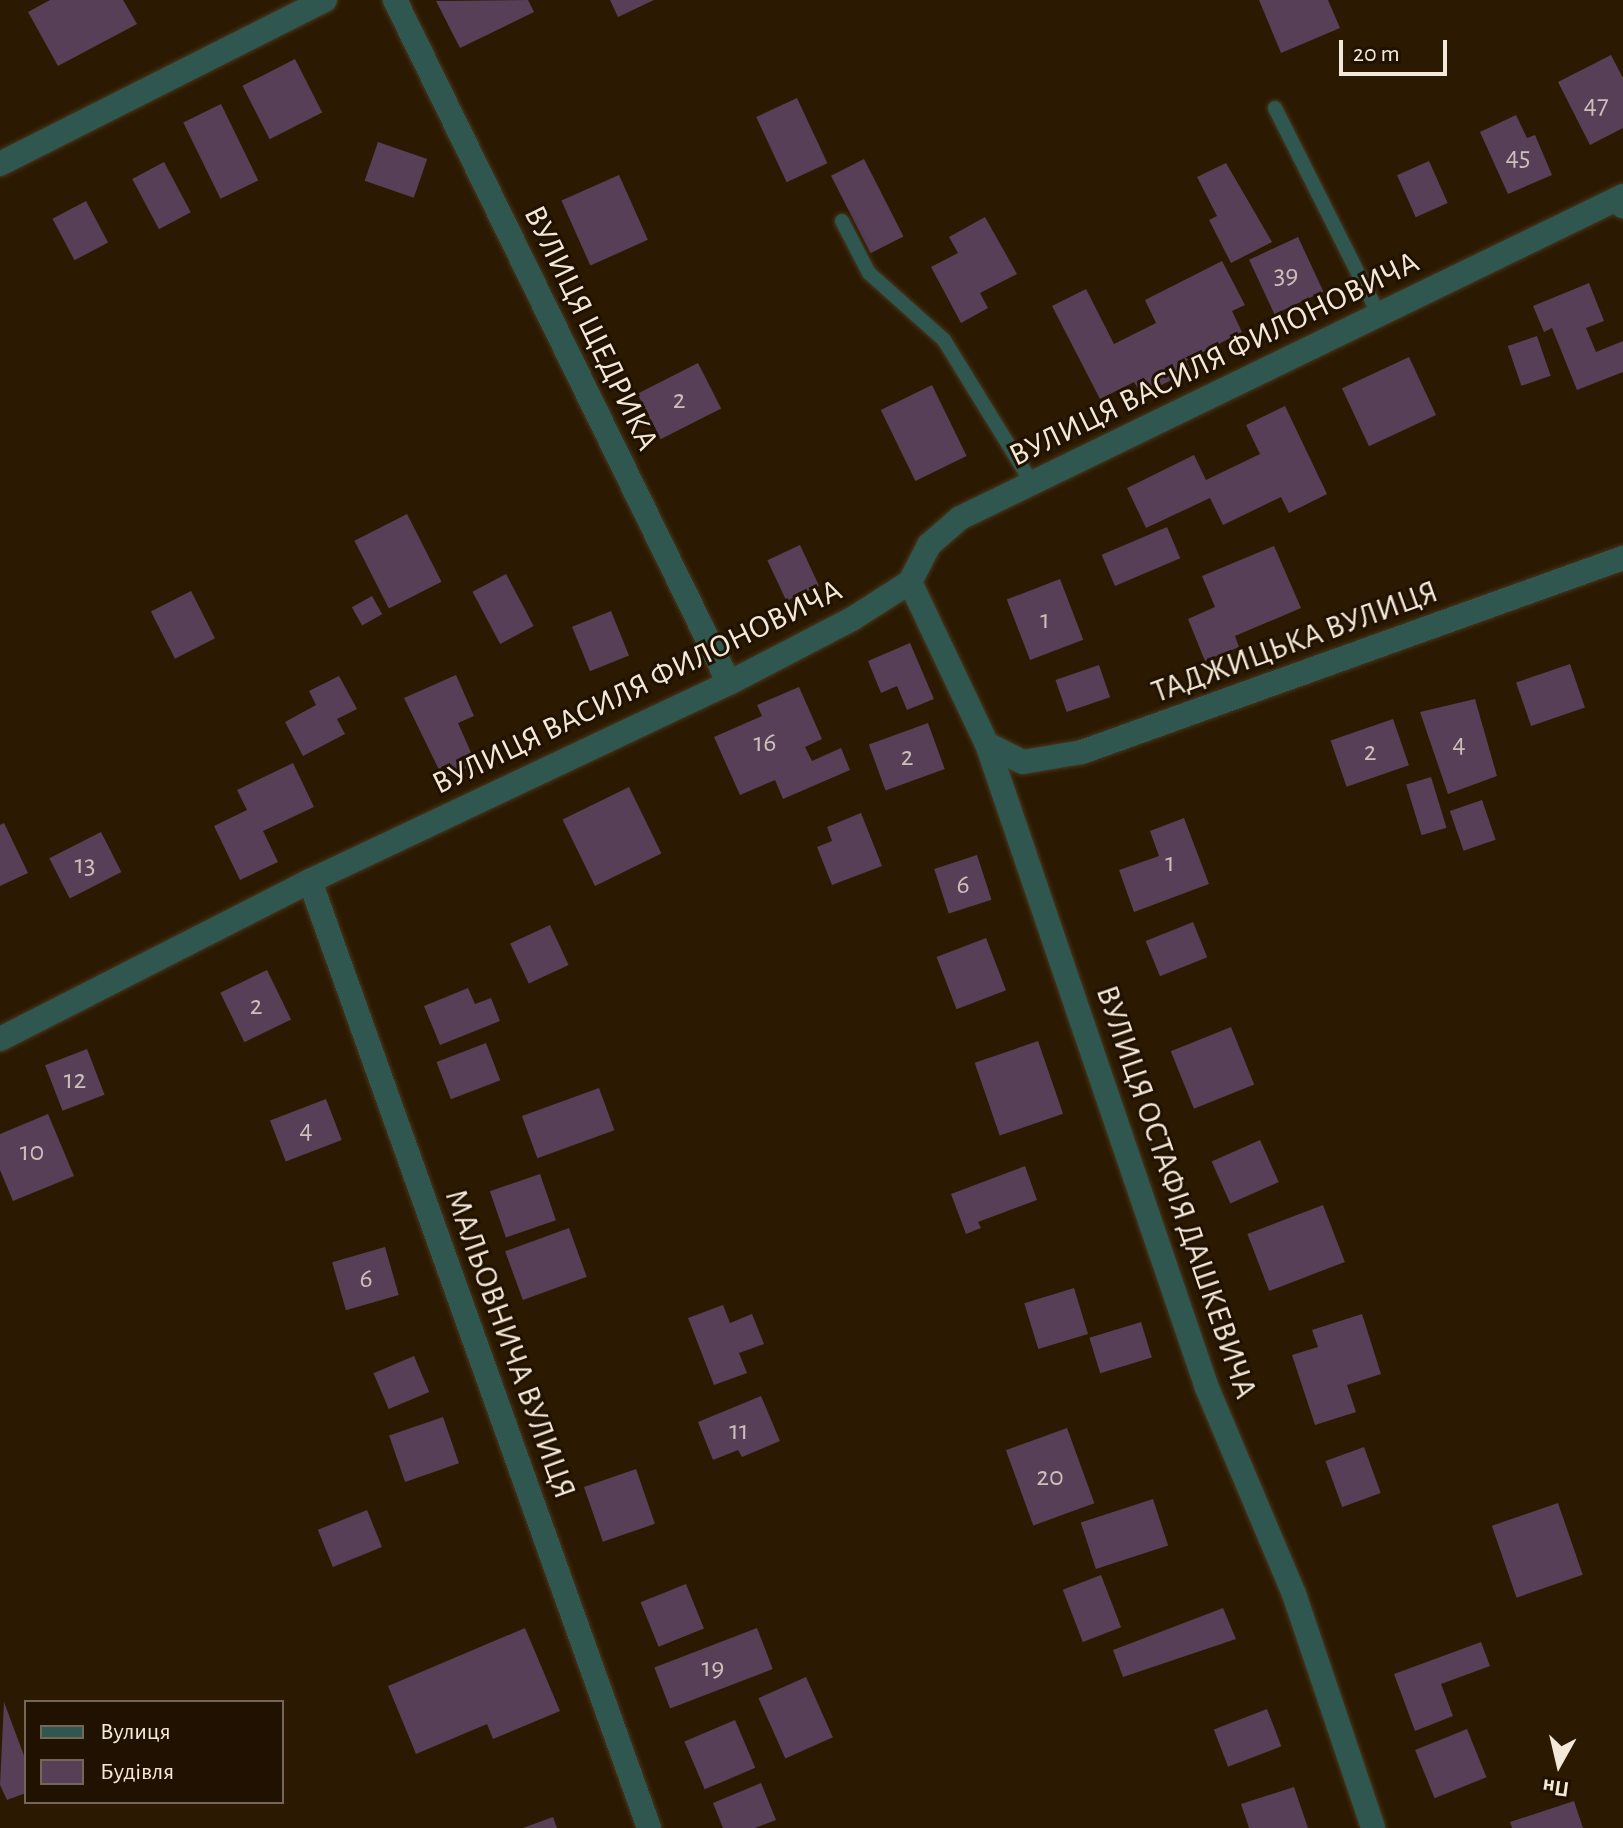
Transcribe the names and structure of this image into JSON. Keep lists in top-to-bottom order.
{
  "streets": {
    "street": [
      "ВУЛИЦЯ ЩЕДРИКА",
      "ВУЛИЦЯ ВАСИЛЯ ФИЛОНОВИЧА",
      "ТАДЖИЦЬКА ВУЛИЦЯ",
      "ВУЛИЦЯ ОСТАФІЯ ДАШКЕВИЧА",
      "МАЛЬОВНИЧА ВУЛИЦЯ"
    ]
  },
  "crossings": [
    ["ВУЛИЦЯ ЩЕДРИКА", "ВУЛИЦЯ ВАСИЛЯ ФИЛОНОВИЧА"],
    ["ВУЛИЦЯ ВАСИЛЯ ФИЛОНОВИЧА", "ВУЛИЦЯ ОСТАФІЯ ДАШКЕВИЧА"],
    ["ВУЛИЦЯ ВАСИЛЯ ФИЛОНОВИЧА", "МАЛЬОВНИЧА ВУЛИЦЯ"],
    ["ТАДЖИЦЬКА ВУЛИЦЯ", "ВУЛИЦЯ ОСТАФІЯ ДАШКЕВИЧА"]
  ],
  "house_numbers": [
    "47",
    "45",
    "39",
    "2",
    "1",
    "16",
    "4",
    "2",
    "2",
    "1",
    "13",
    "6",
    "2",
    "12",
    "4",
    "10",
    "6",
    "11",
    "20",
    "19"
  ],
  "legend": ["Вулиця", "Будівля"],
  "scale_bar": "20 m",
  "north": "bottom"
}
